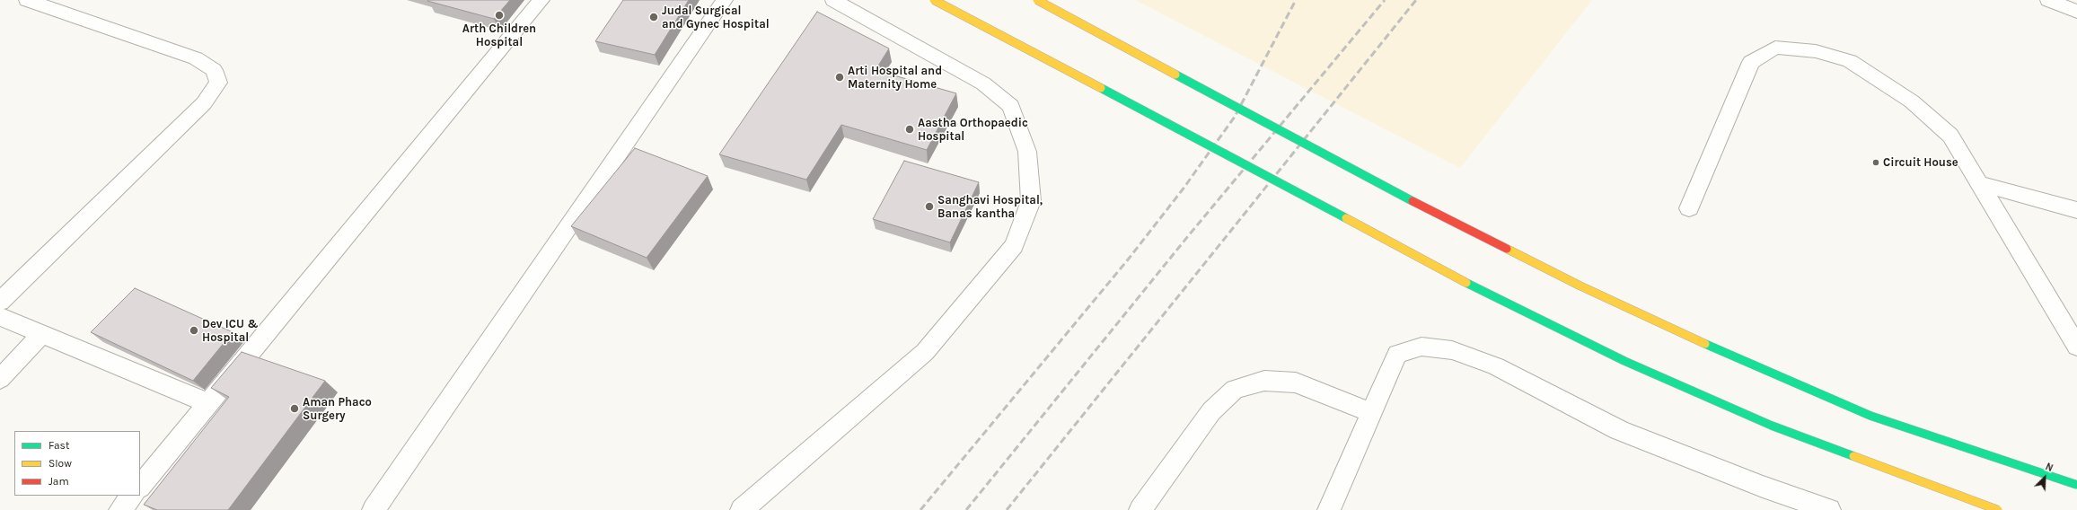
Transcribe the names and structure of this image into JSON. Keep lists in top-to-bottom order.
{
  "places": [
    "Arth Children Hospital",
    "Judal Surgical and Gynec Hospital",
    "Arti Hospital and Maternity Home",
    "Aastha Orthopaedic Hospital",
    "Circuit House",
    "Sanghavi Hospital, Banas kantha",
    "Dev ICU & Hospital",
    "Aman Phaco Surgery"
  ],
  "legend": ["Fast", "Slow", "Jam"],
  "north": "top right"
}
